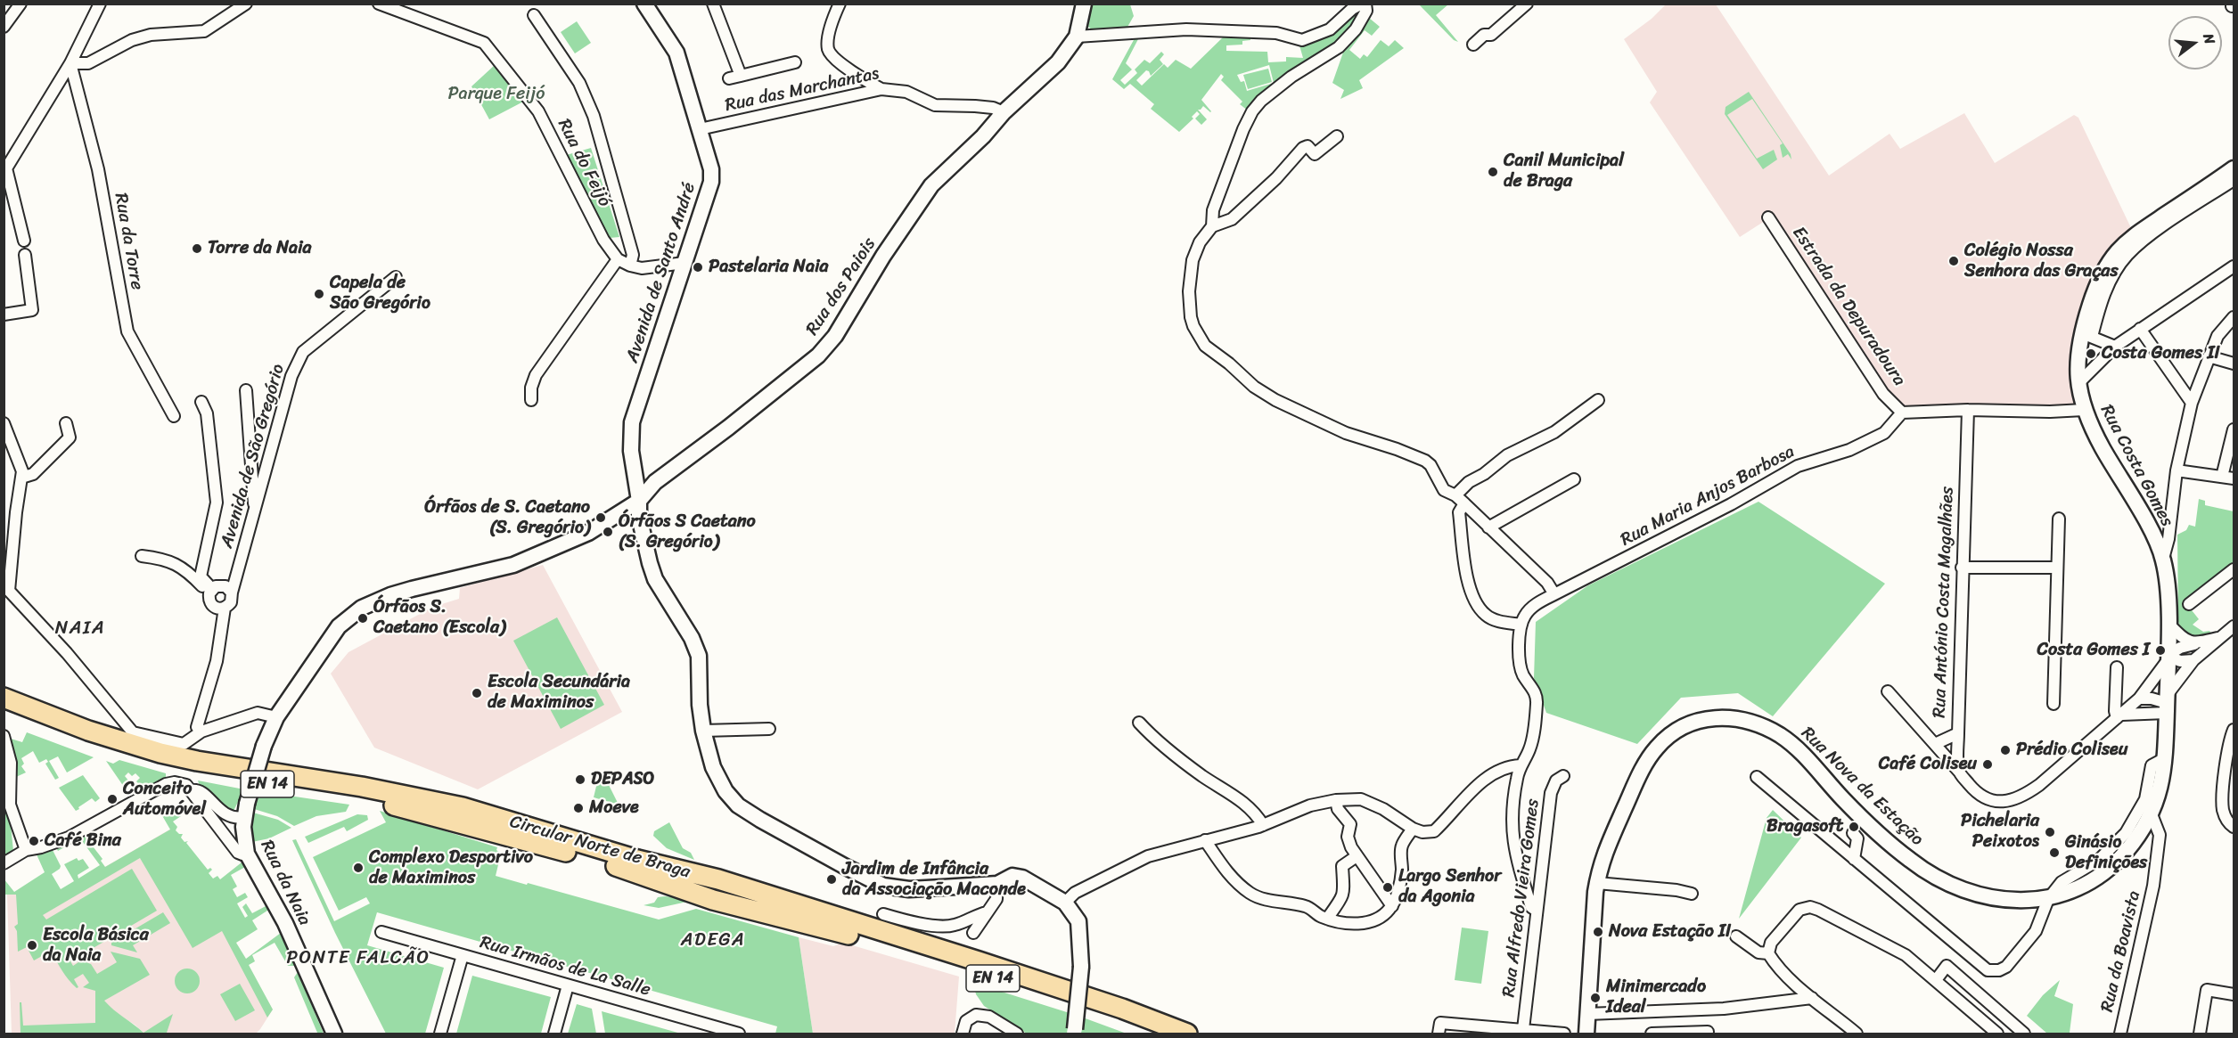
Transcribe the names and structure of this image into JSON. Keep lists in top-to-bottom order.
{
  "streets": {
    "highway": ["EN 14", "Circular Norte de Braga"],
    "street": [
      "Rua das Marchantas",
      "Rua do Feijó",
      "Rua da Torre",
      "Avenida de Santo André",
      "Rua dos Paiois",
      "Estrada da Depuradoura",
      "Avenida de São Gregório",
      "Rua Costa Gomes",
      "Rua Maria Anjos Barbosa",
      "Rua António Costa Magalhães",
      "Rua Nova da Estação",
      "Rua da Naia",
      "Rua Alfredo Vieira Gomes",
      "Rua da Boavista",
      "Rua Irmãos de La Salle"
    ]
  },
  "crossings": [
    ["Rua das Marchantas", "Avenida de Santo André"],
    ["Rua das Marchantas", "Rua dos Paiois"],
    ["Rua do Feijó", "Avenida de Santo André"],
    ["Avenida de Santo André", "Rua dos Paiois"],
    ["Rua dos Paiois", "Rua da Naia"],
    ["Estrada da Depuradoura", "Rua Maria Anjos Barbosa"],
    ["Rua Costa Gomes", "Rua Nova da Estação"],
    ["Rua Costa Gomes", "Rua da Boavista"],
    ["Rua Nova da Estação", "Rua da Boavista"]
  ],
  "districts": ["NAIA", "ADEGA", "PONTE FALCÃO"],
  "parks": ["Parque Feijó"],
  "places": [
    "Canil Municipal de Braga",
    "Torre da Naia",
    "Colégio Nossa Senhora das Graças",
    "Pastelaria Naia",
    "Capela de São Gregório",
    "Costa Gomes II",
    "Órfãos de S. Caetano (S. Gregório)",
    "Órfãos S Caetano (S. Gregório)",
    "Órfãos S. Caetano (Escola)",
    "Costa Gomes I",
    "Escola Secundária de Maximinos",
    "Prédio Coliseu",
    "Café Coliseu",
    "DEPASO",
    "Conceito Automóvel",
    "Moeve",
    "Bragasoft",
    "Pichelaria Peixotos",
    "Café Bina",
    "Ginásio Definições",
    "Complexo Desportivo de Maximinos",
    "Jardim de Infância da Associação Maconde",
    "Largo Senhor da Agonia",
    "Nova Estação II",
    "Escola Básica da Naia",
    "Minimercado Ideal"
  ],
  "north": "right"
}
